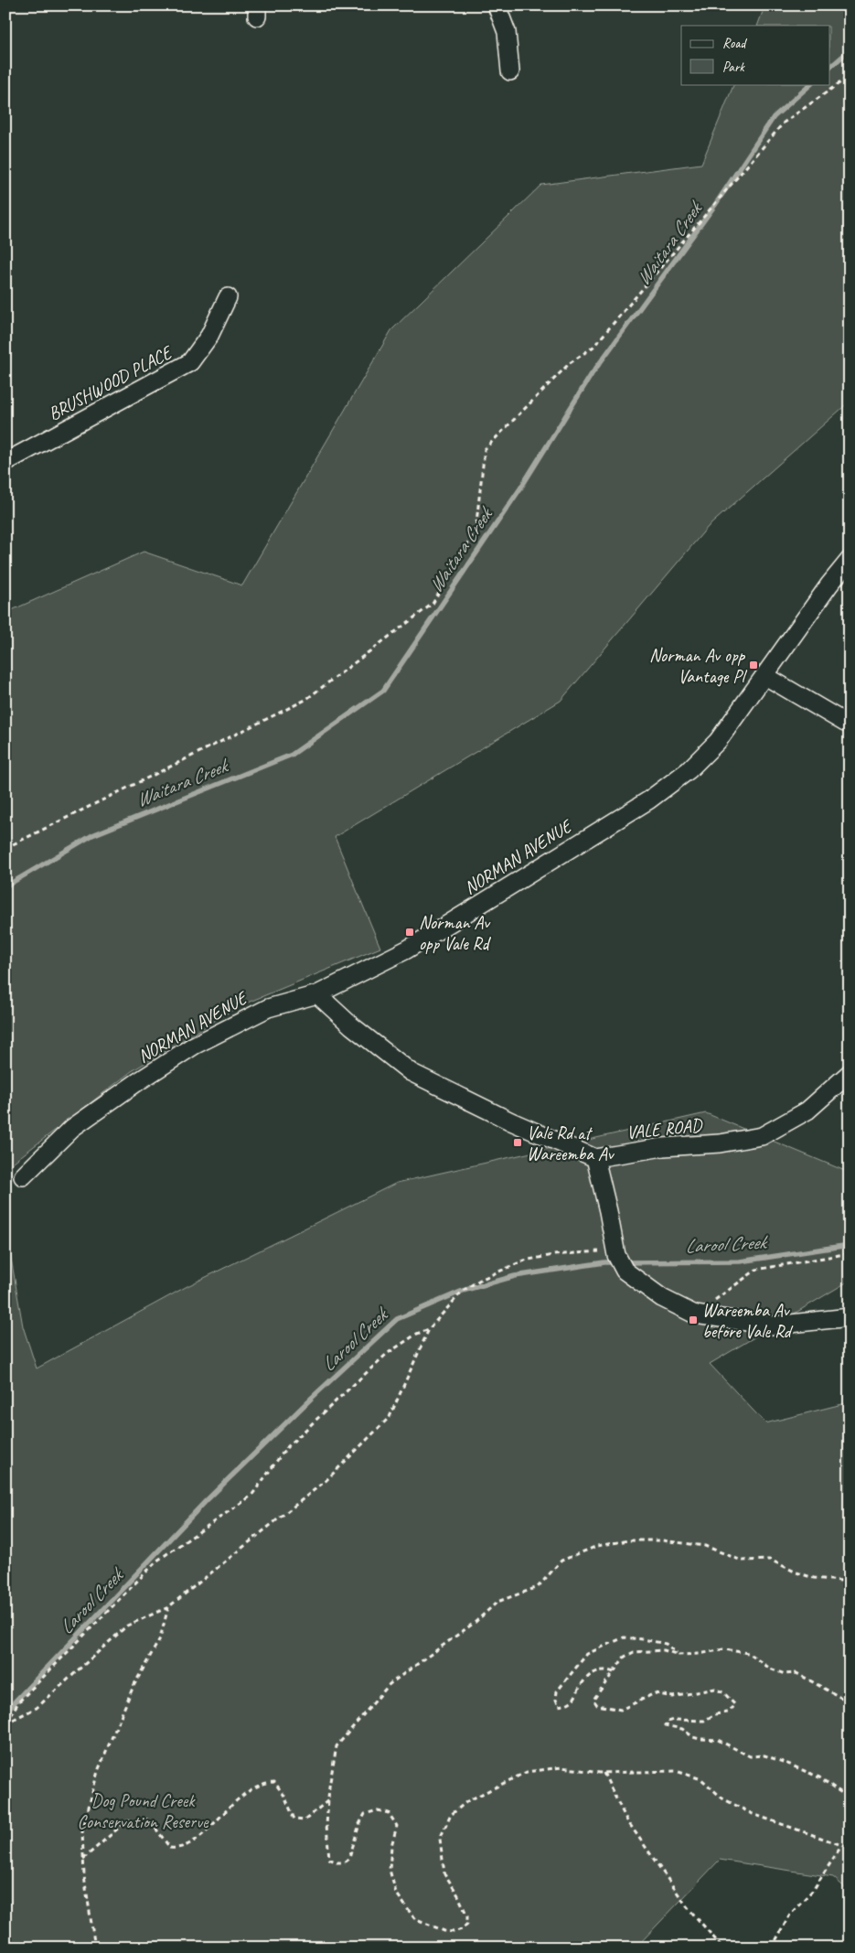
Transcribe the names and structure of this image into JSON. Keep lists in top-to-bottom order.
{
  "streets": {
    "street": ["BRUSHWOOD PLACE", "NORMAN AVENUE", "VALE ROAD"]
  },
  "water": ["Waitara Creek", "Larool Creek"],
  "parks": ["Dog Pound Creek Conservation Reserve"],
  "places": {
    "transit": [
      "Norman Av opp Vantage Pl",
      "Norman Av opp Vale Rd",
      "Vale Rd at Wareemba Av",
      "Wareemba Av before Vale Rd"
    ]
  },
  "legend": ["Road", "Park"]
}
